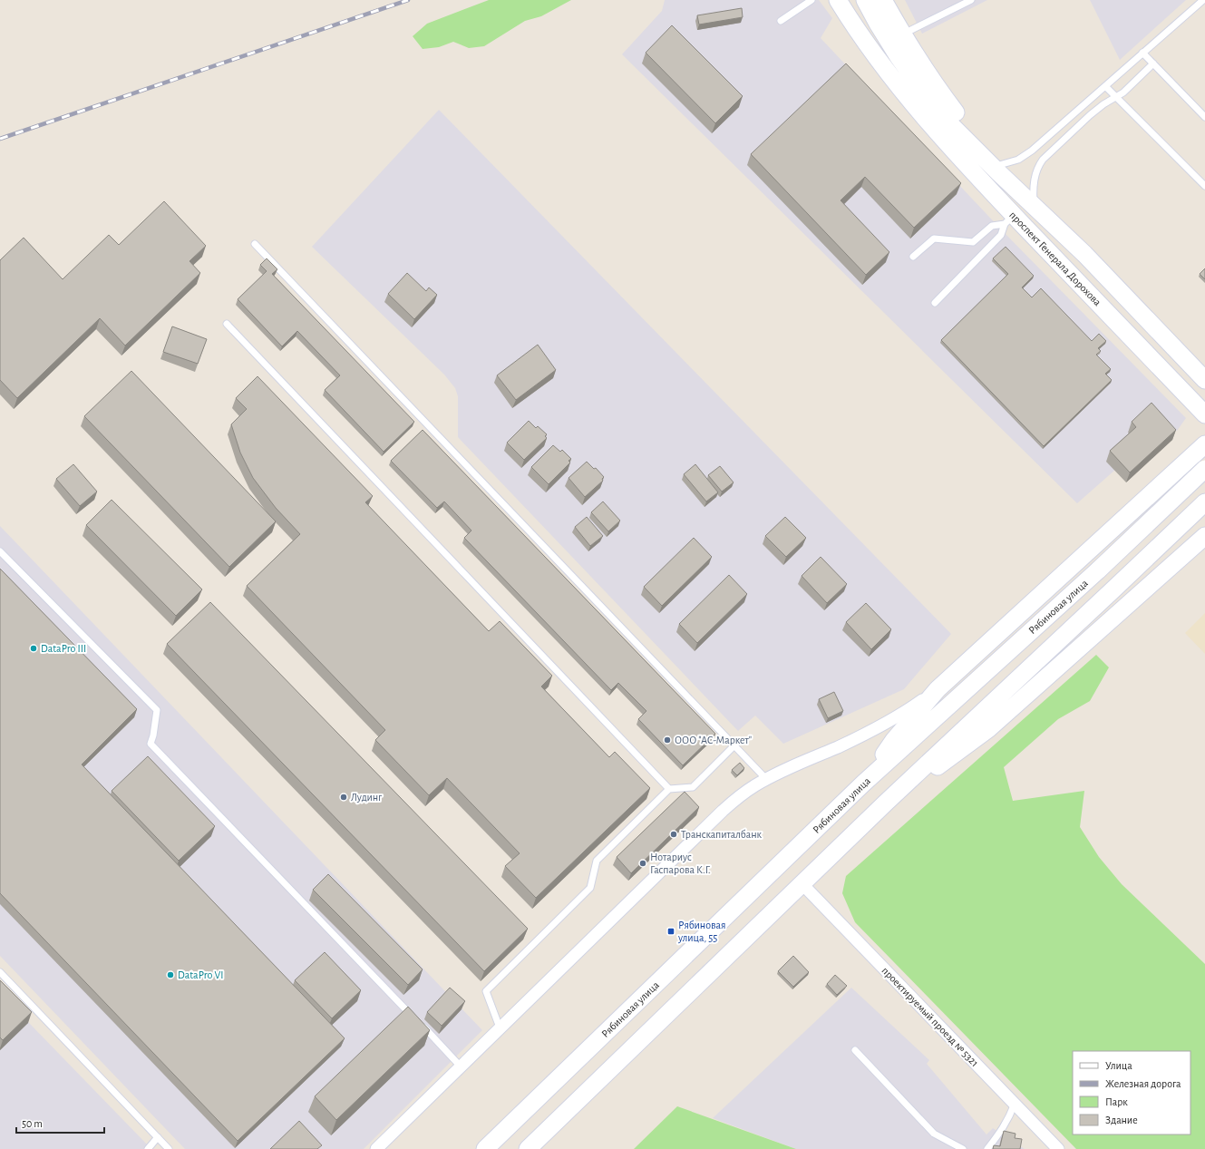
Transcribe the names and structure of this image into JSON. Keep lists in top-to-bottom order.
{
  "streets": {
    "main road": ["проспект Генерала Дорохова", "Рябиновая улица"],
    "street": ["проектируемый проезд № 5321"]
  },
  "places": {
    "other": [
      "DataPro III",
      "ООО \"АС-Маркет\"",
      "Лудинг",
      "Транскапиталбанк",
      "Нотариус Гаспарова К.Г.",
      "DataPro VI"
    ],
    "transit": ["Рябиновая улица, 55"]
  },
  "legend": [
    "Улица",
    "Железная дорога",
    "Парк",
    "Здание"
  ],
  "scale_bar": "50 m"
}
